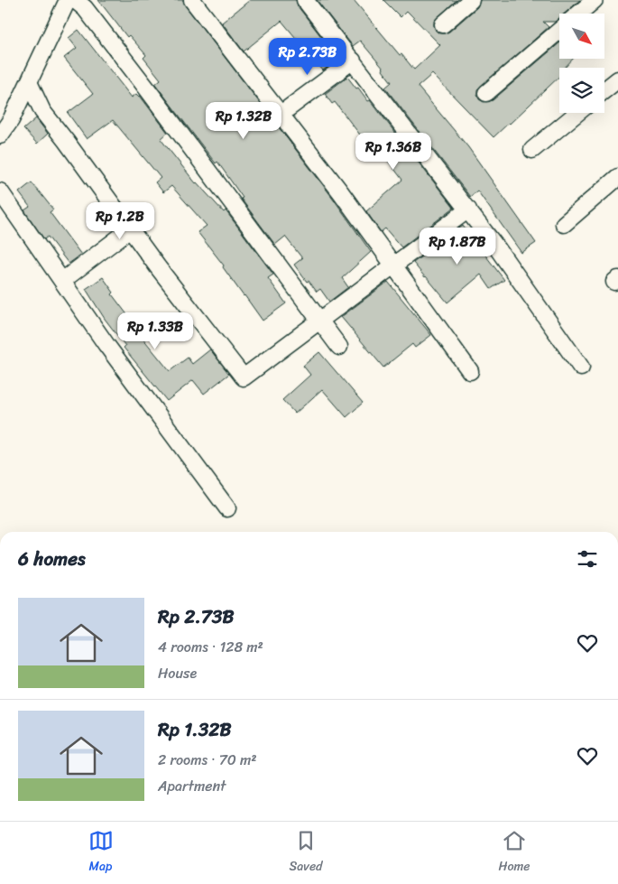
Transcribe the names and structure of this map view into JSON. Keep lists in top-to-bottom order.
{
  "north": "bottom right",
  "page": {
    "price": [
      "Rp 2.73B",
      "Rp 1.32B",
      "Rp 1.36B",
      "Rp 1.2B",
      "Rp 1.87B",
      "Rp 1.33B"
    ],
    "heading": "6 homes",
    "list": [
      {
        "name": "Rp 2.73B",
        "note": "4 rooms · 128 m² · House"
      },
      {
        "name": "Rp 1.32B",
        "note": "2 rooms · 70 m² · Apartment"
      }
    ],
    "tabs": ["Map", "Saved", "Home"]
  }
}
